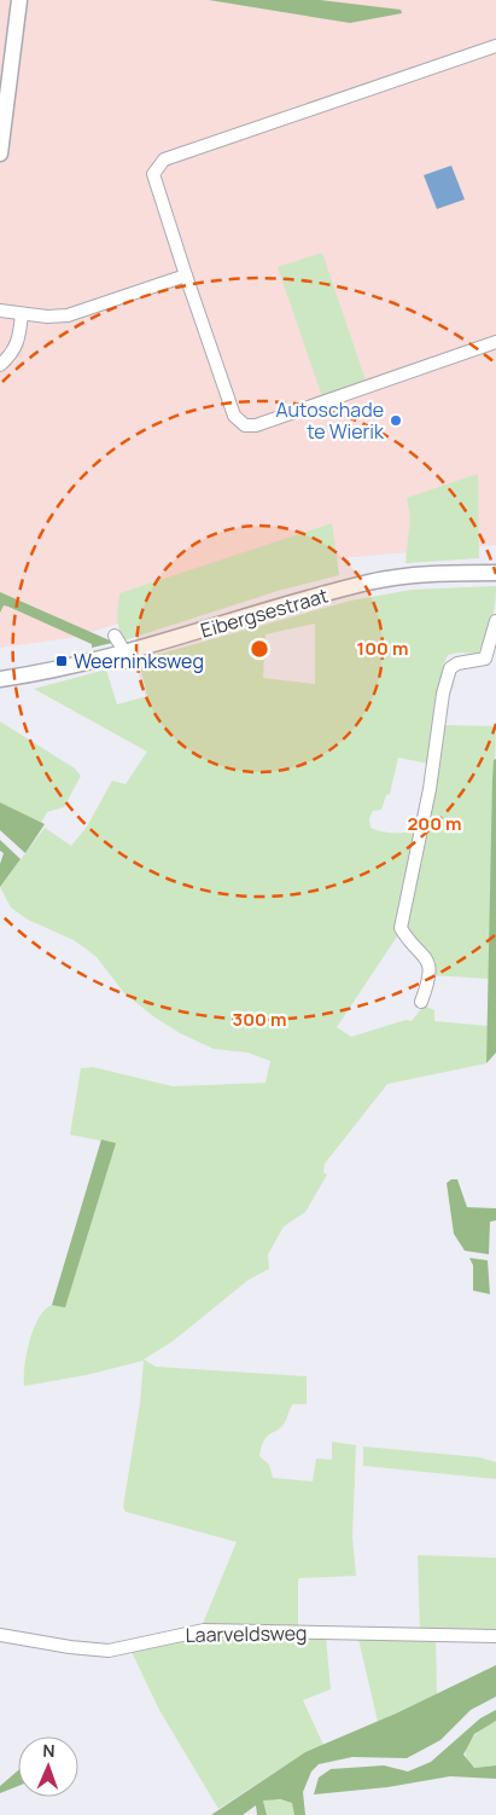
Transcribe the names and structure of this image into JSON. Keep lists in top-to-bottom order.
{
  "streets": {
    "main road": ["Eibergsestraat"],
    "street": ["Laarveldsweg"]
  },
  "places": {
    "other": ["Autoschade te Wierik"],
    "transit": ["Weerninksweg"]
  },
  "north": "top",
  "rings": ["100 m", "200 m", "300 m"]
}
